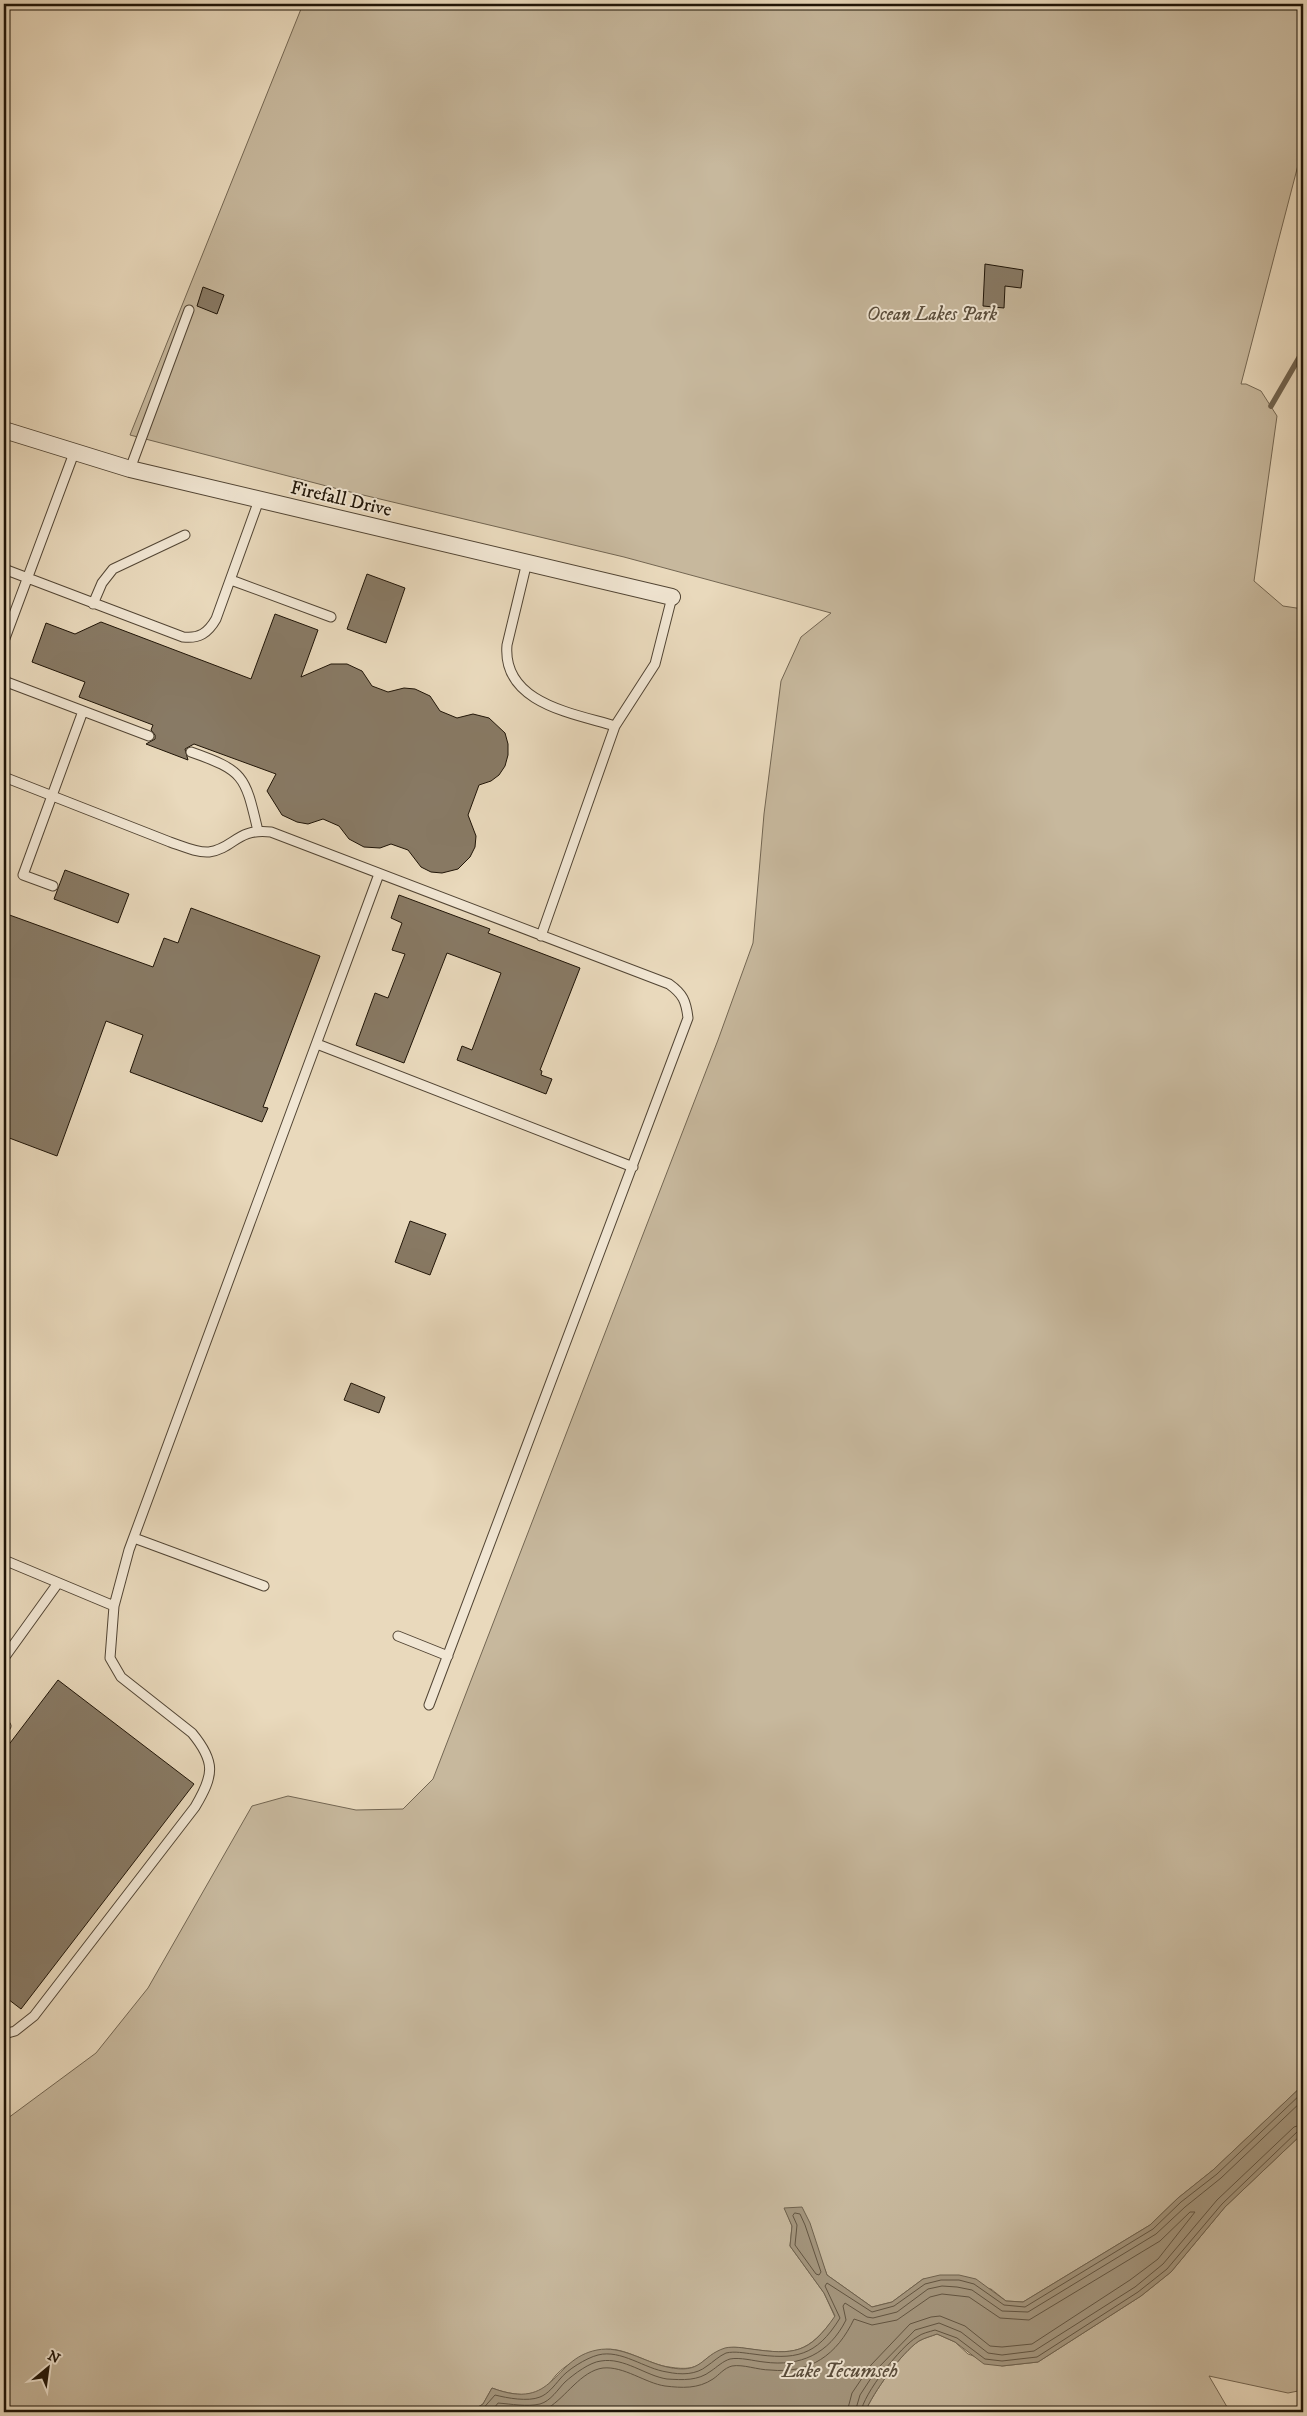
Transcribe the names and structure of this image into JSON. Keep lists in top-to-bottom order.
{
  "streets": {
    "street": ["Firefall Drive"]
  },
  "water": ["Lake Tecumseh"],
  "parks": ["Ocean Lakes Park"],
  "north": "top right"
}
